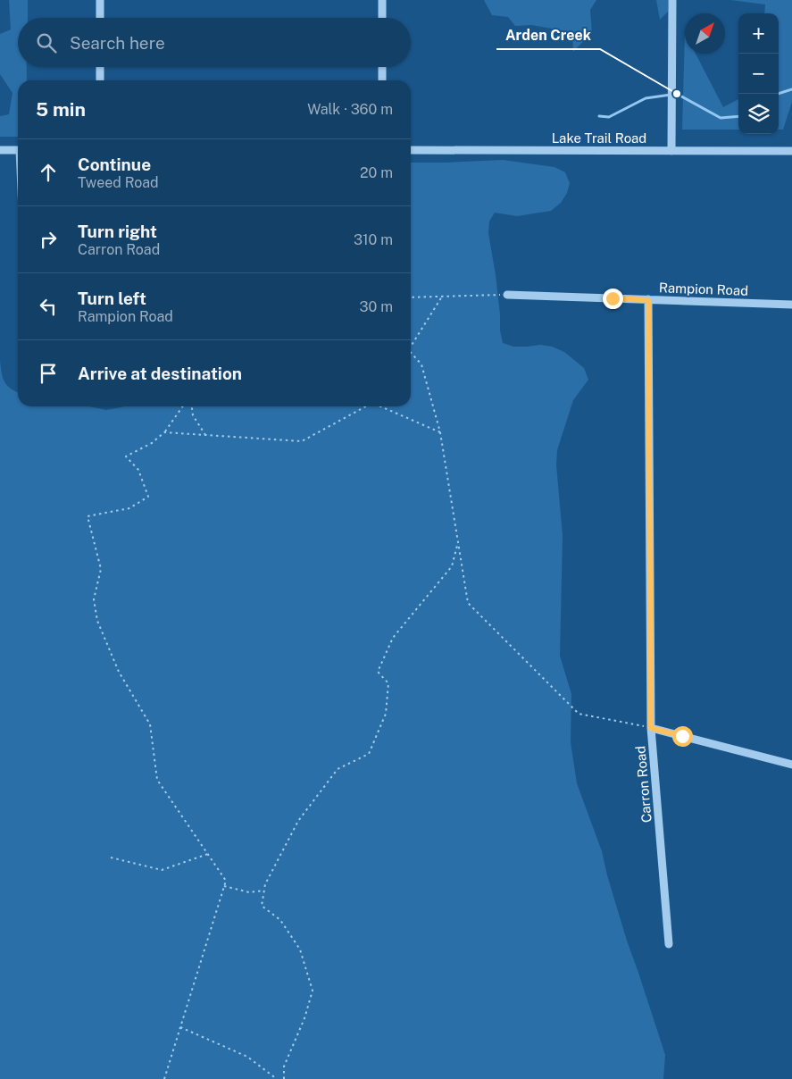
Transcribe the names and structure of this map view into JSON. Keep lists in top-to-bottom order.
{
  "streets": {
    "street": ["Lake Trail Road", "Rampion Road", "Carron Road"]
  },
  "crossings": [
    ["Rampion Road", "Carron Road"]
  ],
  "places": ["Arden Creek"],
  "north": "top right",
  "page": {
    "map_buttons": ["+", "−"],
    "search": "Search here",
    "heading": ["5 min", "Walk · 360 m"],
    "list": [
      ["Continue", "Tweed Road", "20 m"],
      ["Turn right", "Carron Road", "310 m"],
      ["Turn left", "Rampion Road", "30 m"],
      "Arrive at destination"
    ]
  }
}
